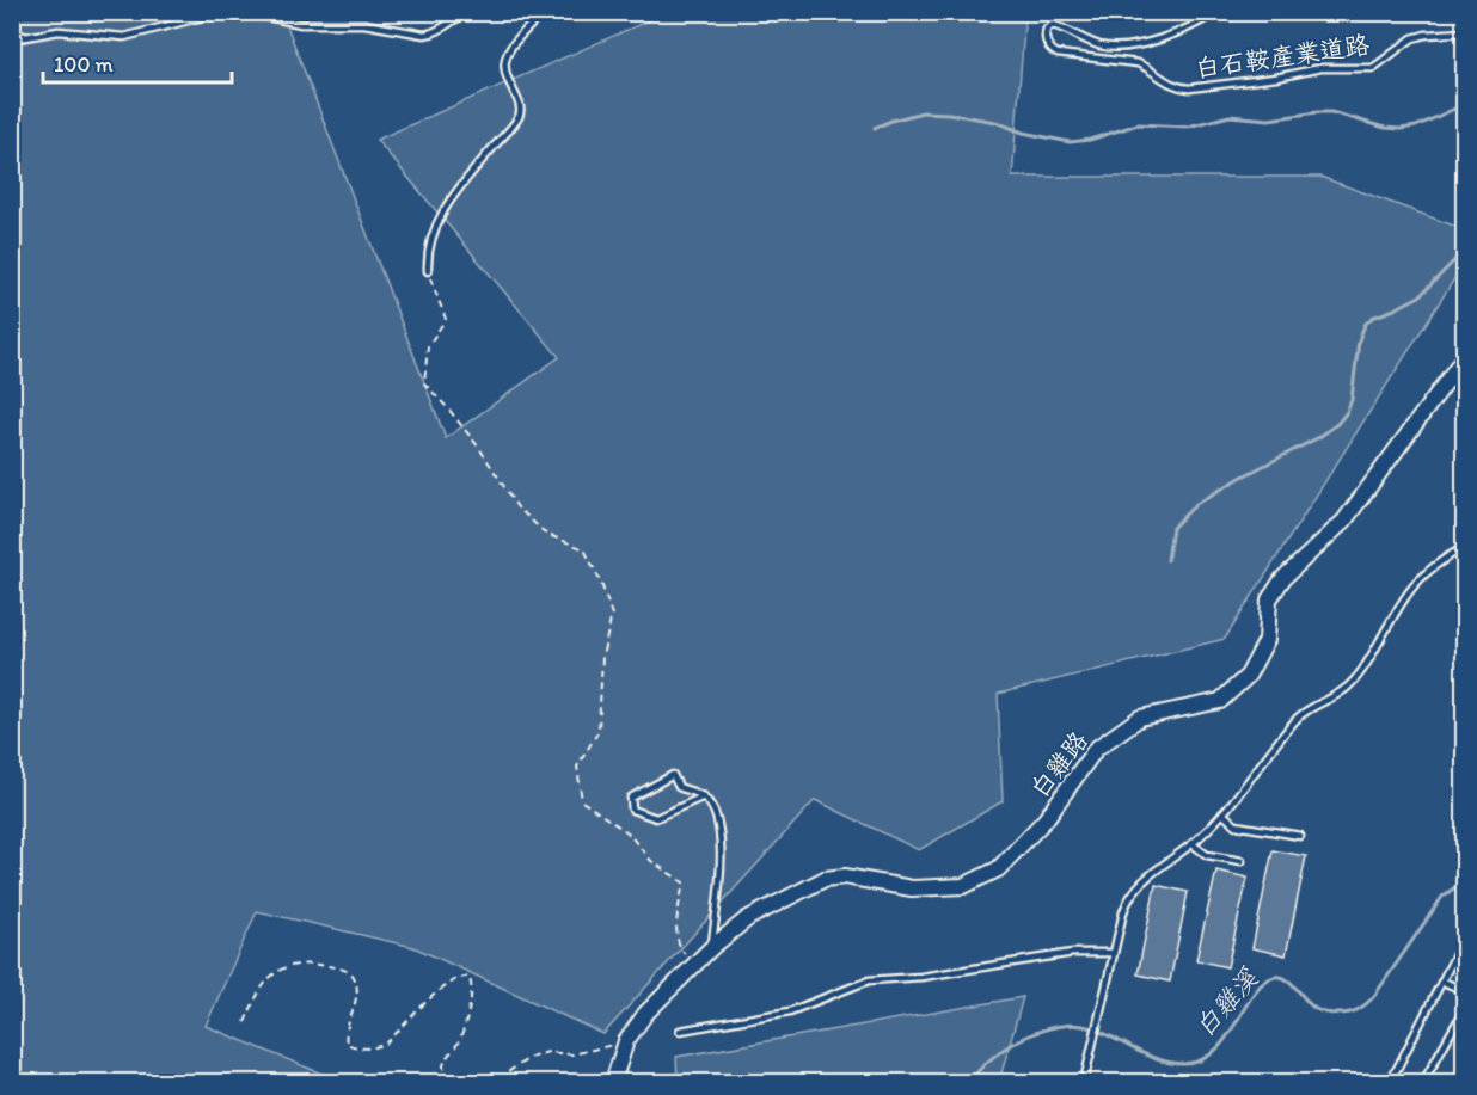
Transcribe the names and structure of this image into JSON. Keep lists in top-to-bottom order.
{
  "streets": {
    "street": ["白雞路"],
    "lane": ["白石鞍產業道路"]
  },
  "water": ["白雞溪"],
  "scale_bar": "100 m"
}
